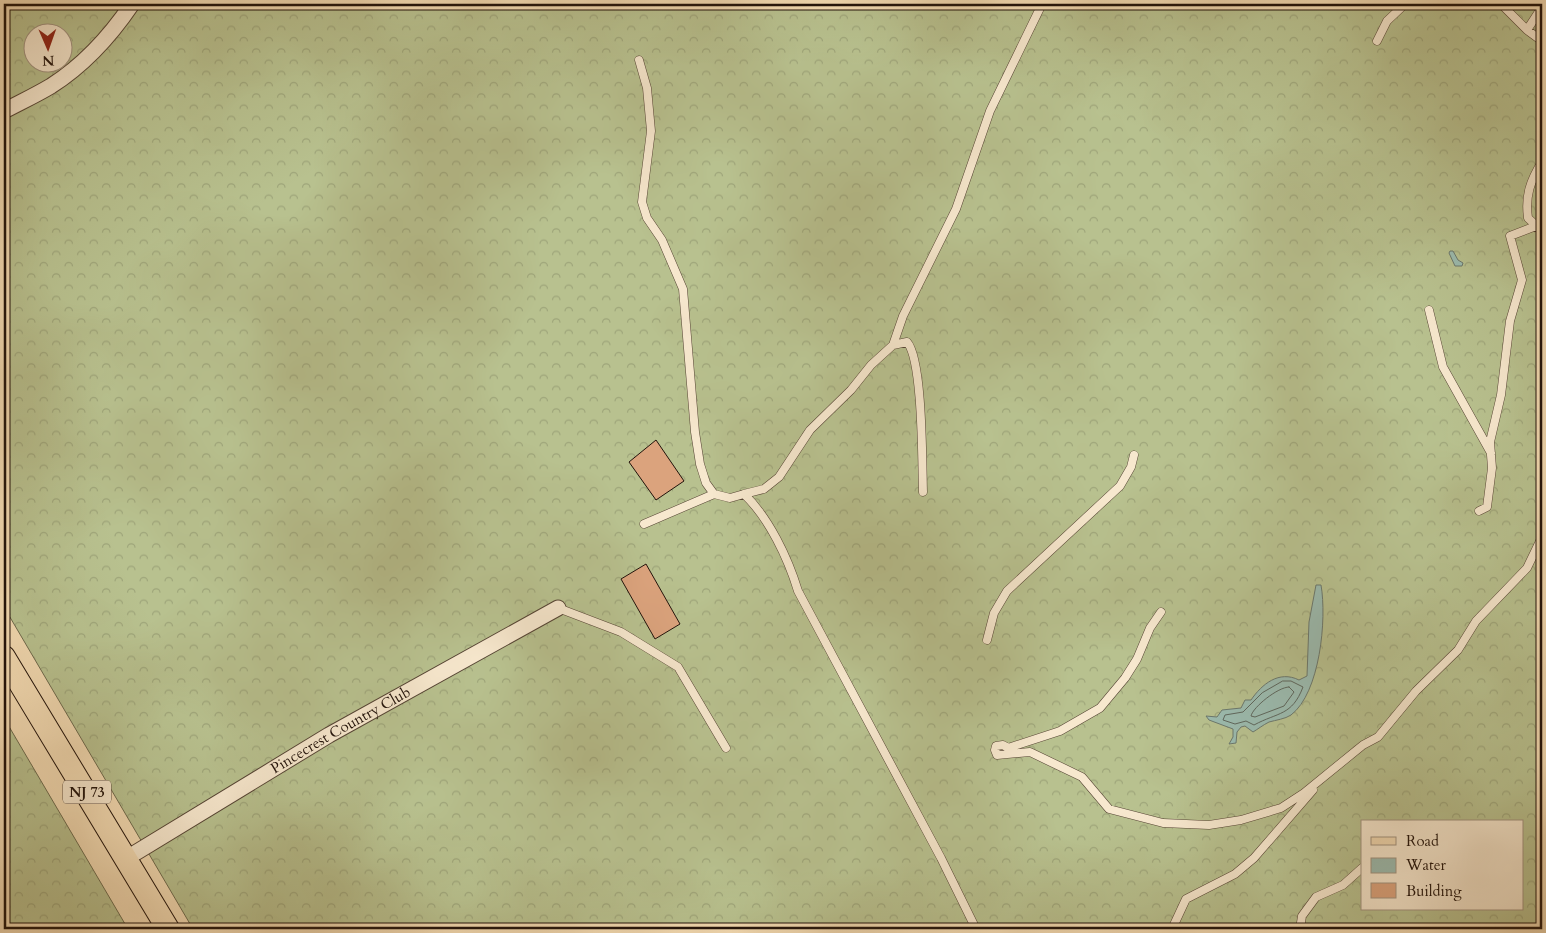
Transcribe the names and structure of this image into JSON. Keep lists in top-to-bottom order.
{
  "streets": {
    "main road": ["NJ 73"],
    "street": ["Pincecrest Country Club"]
  },
  "crossings": [
    ["Pincecrest Country Club", "NJ 73"]
  ],
  "legend": ["Road", "Water", "Building"],
  "north": "bottom"
}
